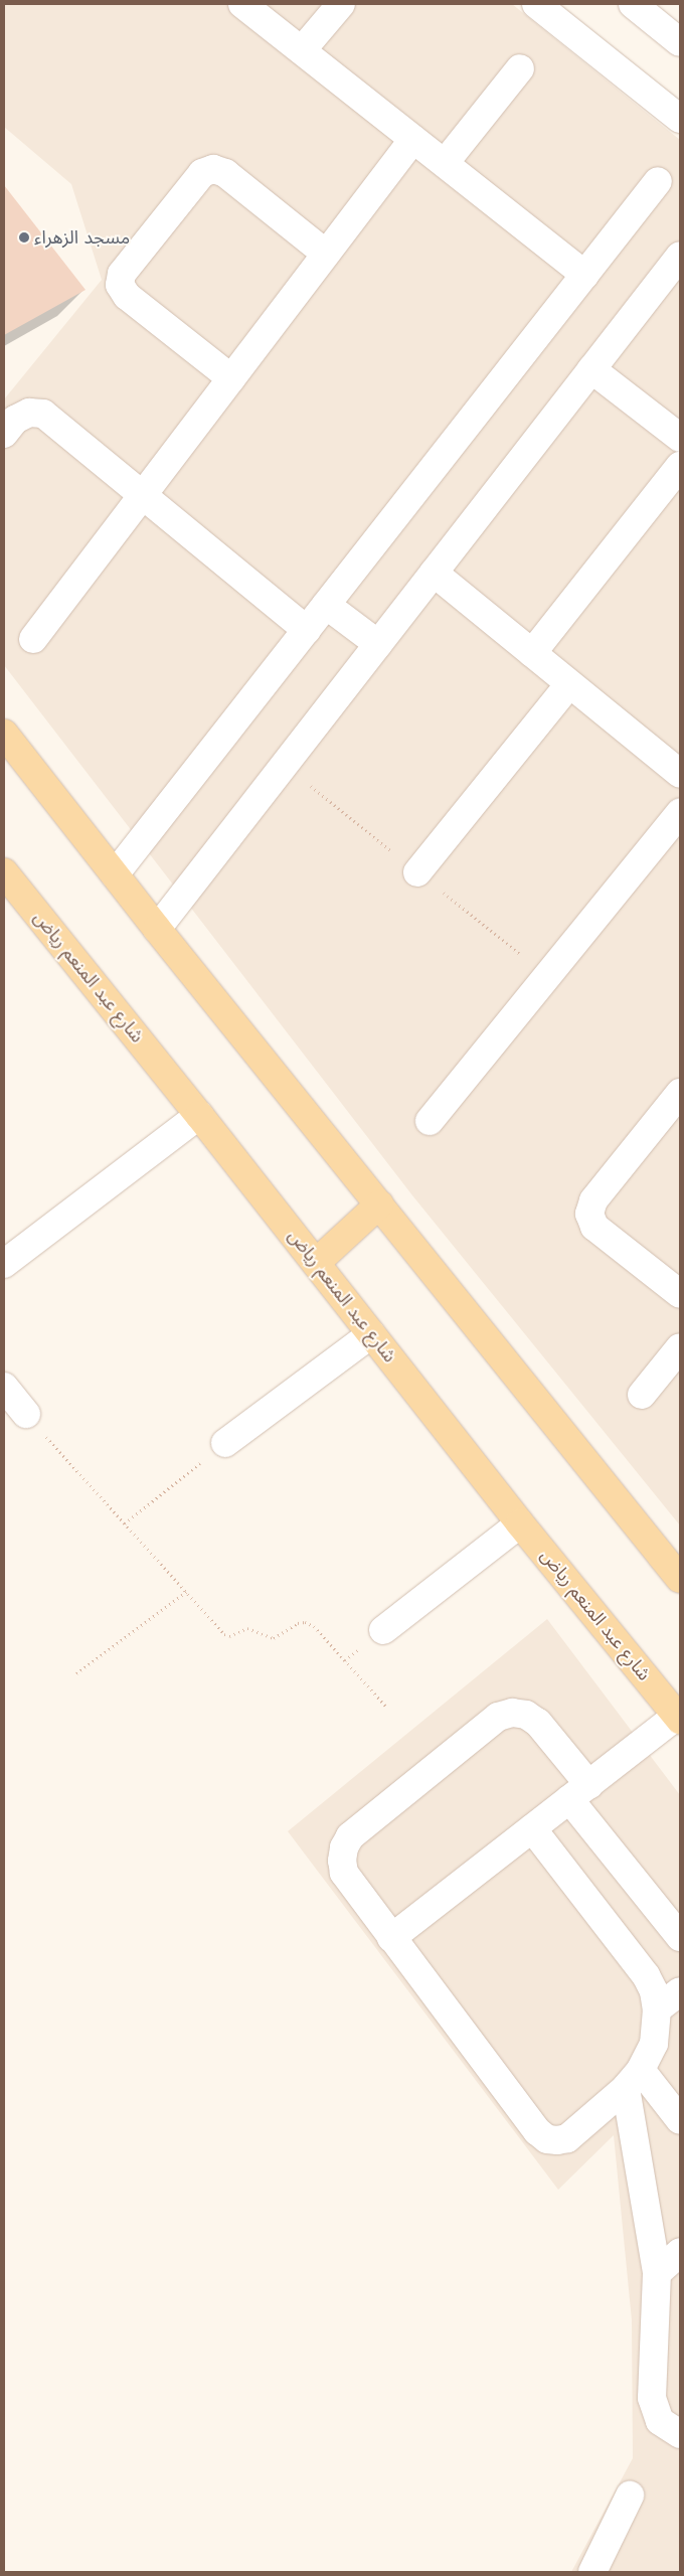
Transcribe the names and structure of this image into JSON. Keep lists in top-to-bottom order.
{
  "streets": {
    "main road": ["شارع عبد المنعم رياض"]
  },
  "places": ["مسجد الزهراء"]
}
